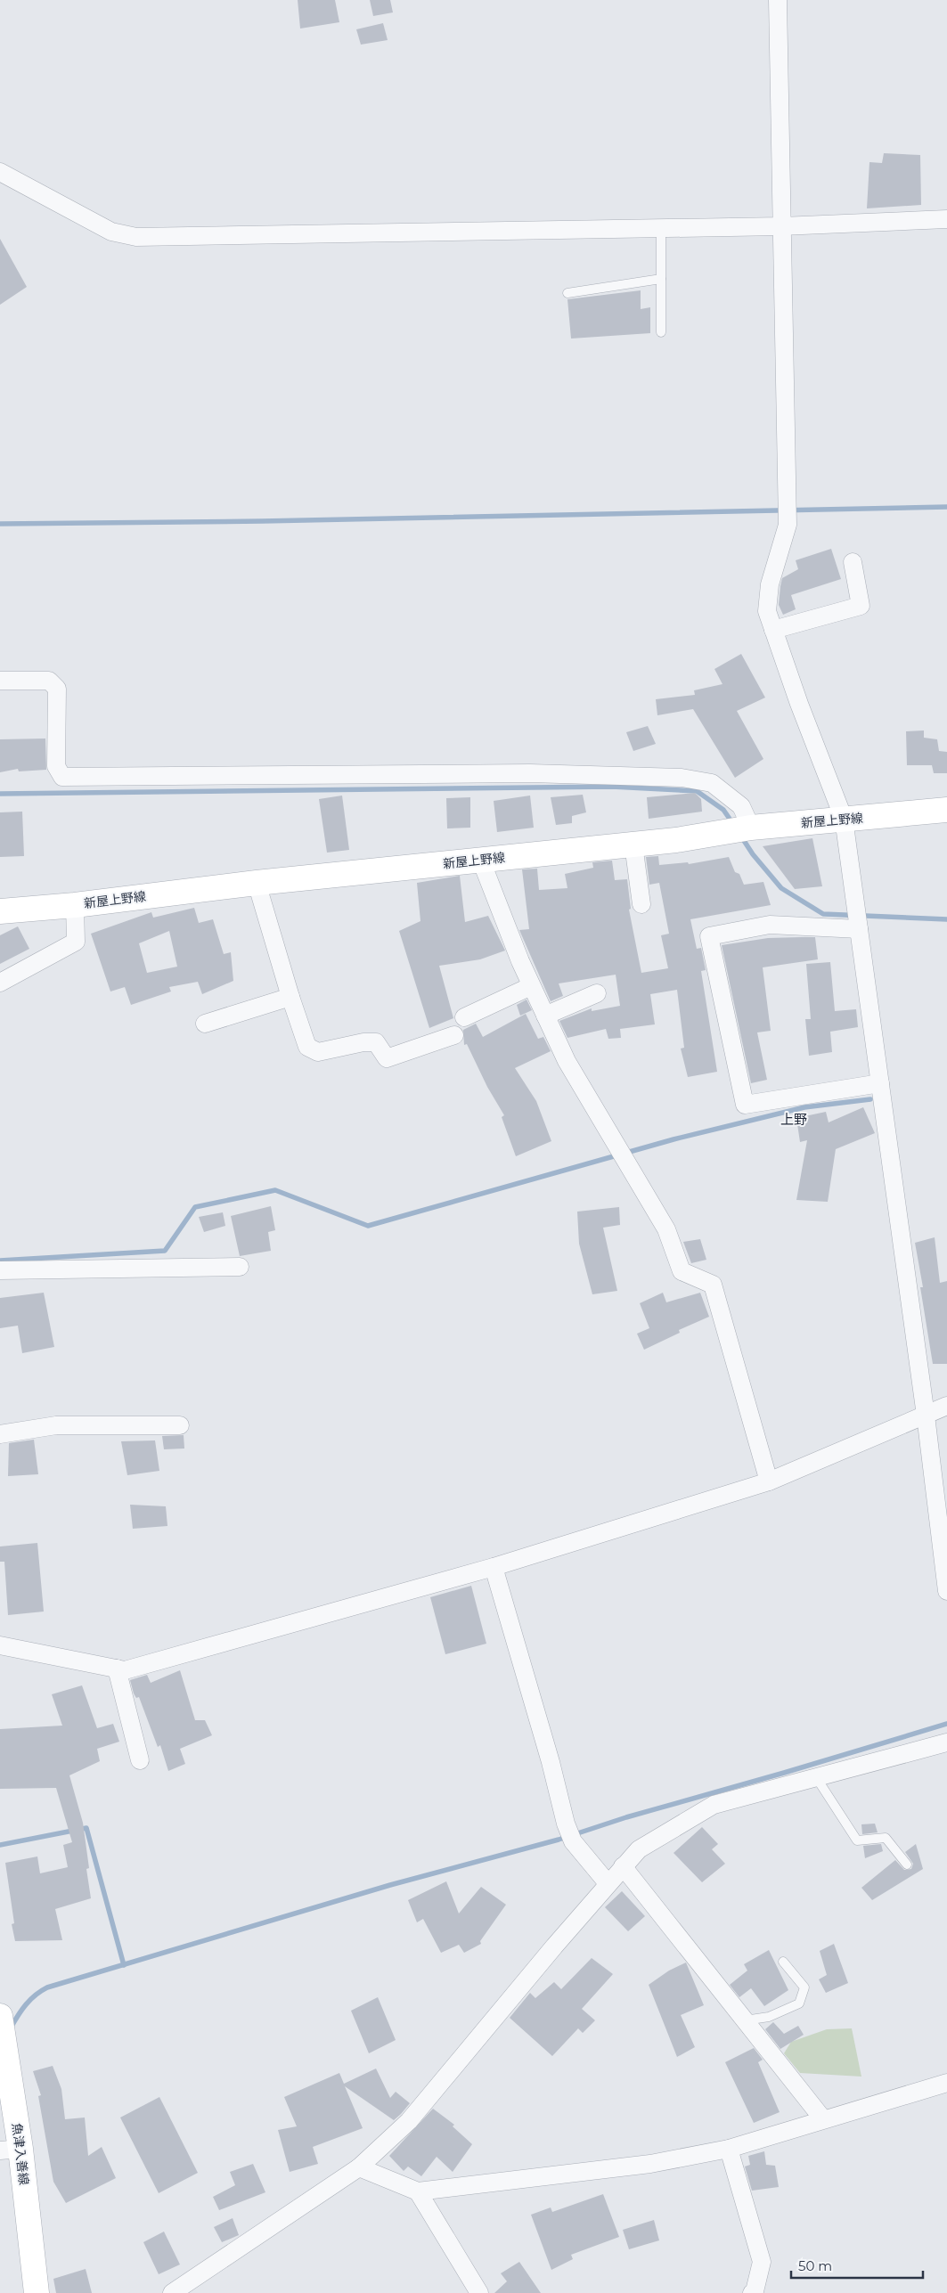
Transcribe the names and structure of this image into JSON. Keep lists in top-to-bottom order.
{
  "streets": {
    "main road": ["新屋上野線", "魚津入善線"]
  },
  "districts": ["上野"],
  "scale_bar": "50 m"
}
